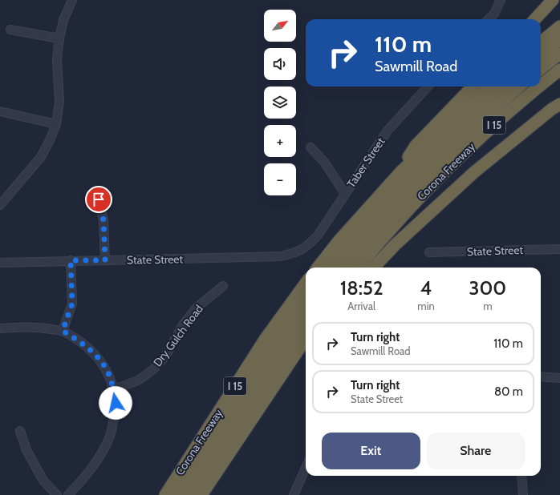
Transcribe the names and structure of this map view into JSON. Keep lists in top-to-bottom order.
{
  "streets": {
    "highway": ["I 15", "Corona Freeway"],
    "street": ["Taber Street", "State Street", "Dry Gulch Road"]
  },
  "crossings": [
    ["Taber Street", "State Street"]
  ],
  "north": "top right",
  "page": {
    "map_buttons": ["+", "−"],
    "turn": ["110 m", "Sawmill Road"],
    "eta": [
      "18:52",
      "Arrival",
      "4",
      "min",
      "300",
      "m"
    ],
    "list": [
      {
        "name": "Turn right",
        "note": "Sawmill Road",
        "value": "110 m"
      },
      {
        "name": "Turn right",
        "note": "State Street",
        "value": "80 m"
      }
    ],
    "buttons": ["Exit", "Share"]
  }
}
